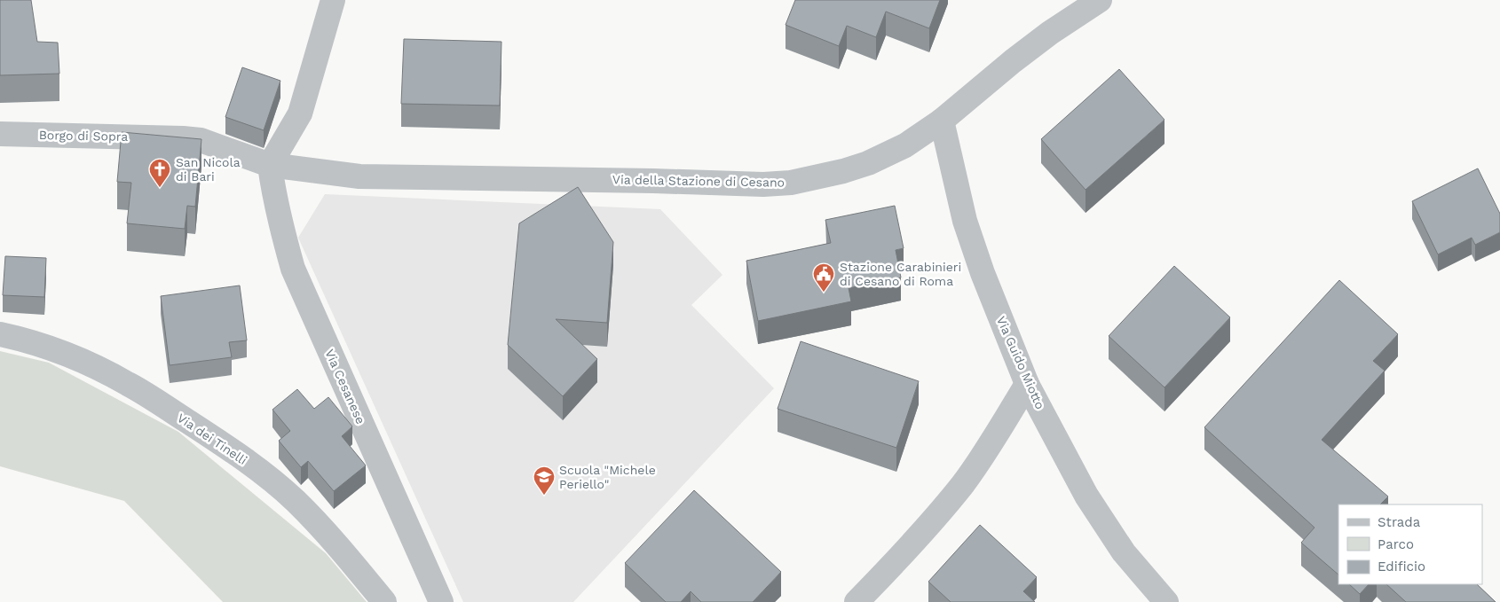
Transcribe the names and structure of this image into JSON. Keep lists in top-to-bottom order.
{
  "streets": {
    "street": [
      "Borgo di Sopra",
      "Via della Stazione di Cesano",
      "Via Guido Miotto",
      "Via Cesanese",
      "Via dei Tinelli"
    ]
  },
  "crossings": [
    ["Borgo di Sopra", "Via della Stazione di Cesano"],
    ["Borgo di Sopra", "Via Cesanese"],
    ["Via della Stazione di Cesano", "Via Guido Miotto"],
    ["Via della Stazione di Cesano", "Via Cesanese"]
  ],
  "places": {
    "church": ["San Nicola di Bari"],
    "public building": ["Stazione Carabinieri di Cesano di Roma"],
    "school or university": ["Scuola \"Michele Periello\""]
  },
  "legend": ["Strada", "Parco", "Edificio"]
}
